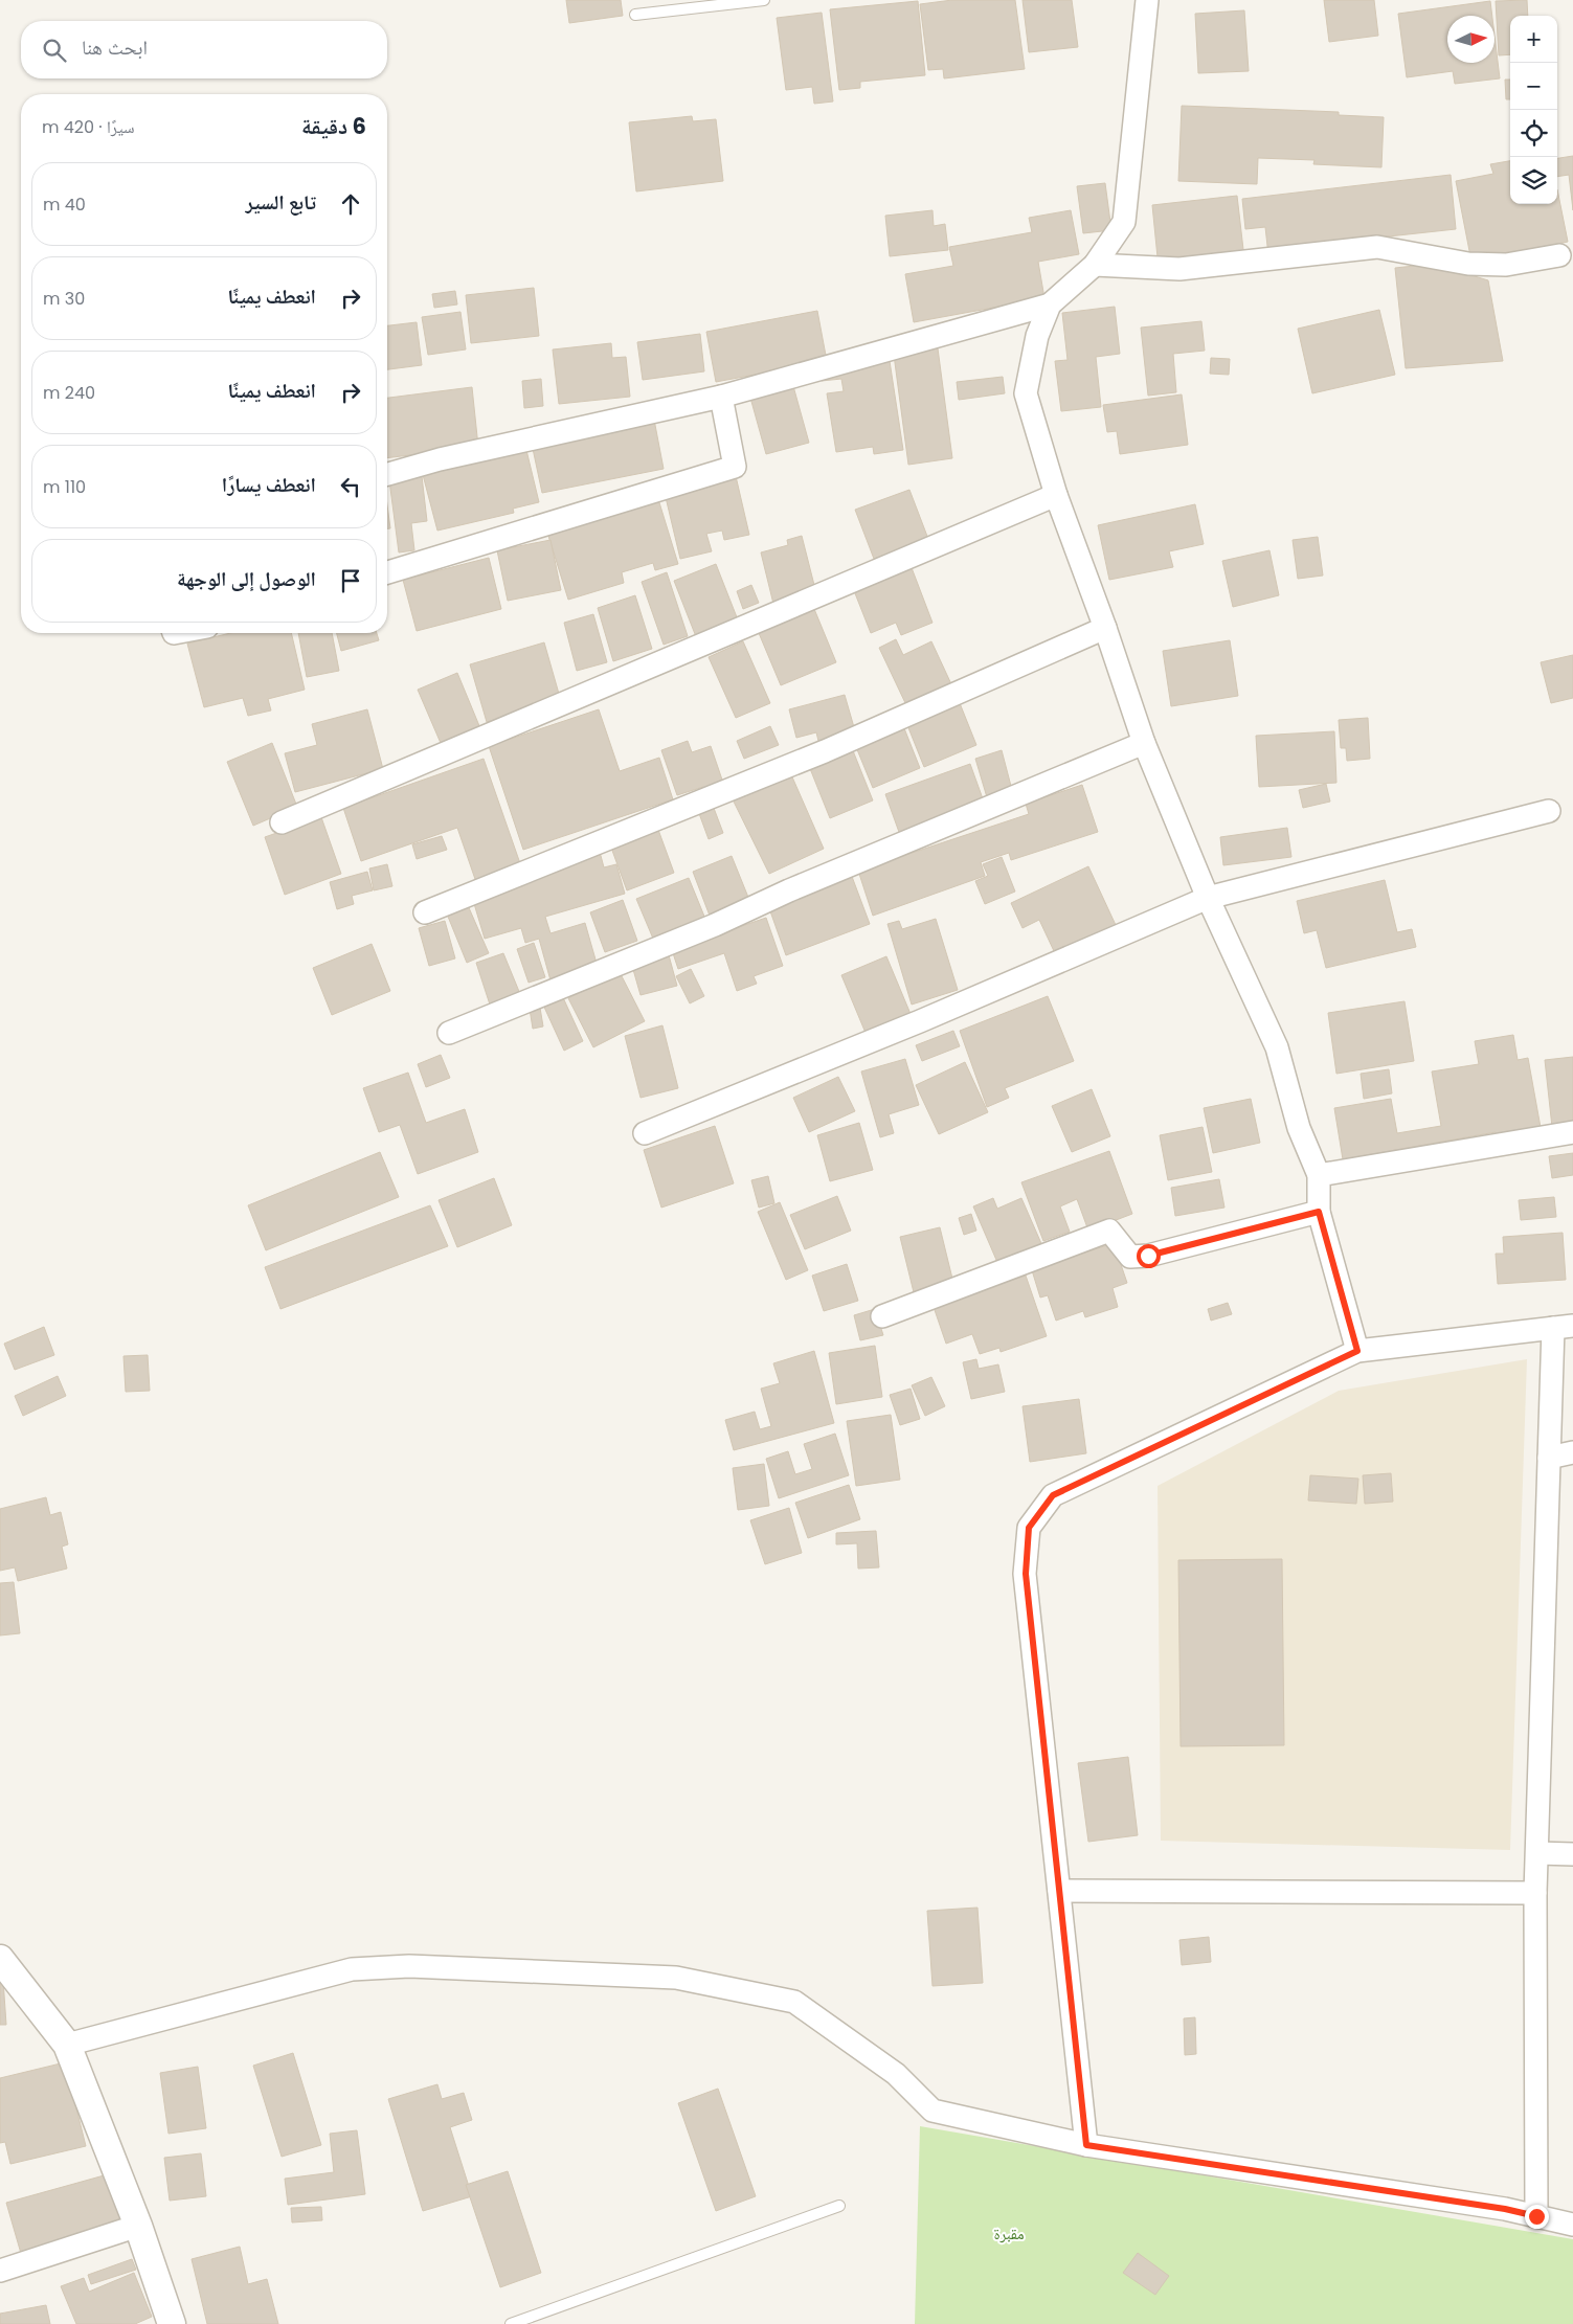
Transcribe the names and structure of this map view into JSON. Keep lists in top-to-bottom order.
{
  "parks": ["مقبرة"],
  "north": "right",
  "page": {
    "map_buttons": ["+", "−"],
    "search": "ابحث هنا",
    "heading": ["6 دقيقة", "سيرًا · 420 m"],
    "list": [
      ["تابع السير", "40 m"],
      ["انعطف يمينًا", "30 m"],
      ["انعطف يمينًا", "240 m"],
      ["انعطف يسارًا", "110 m"],
      "الوصول إلى الوجهة"
    ]
  }
}
